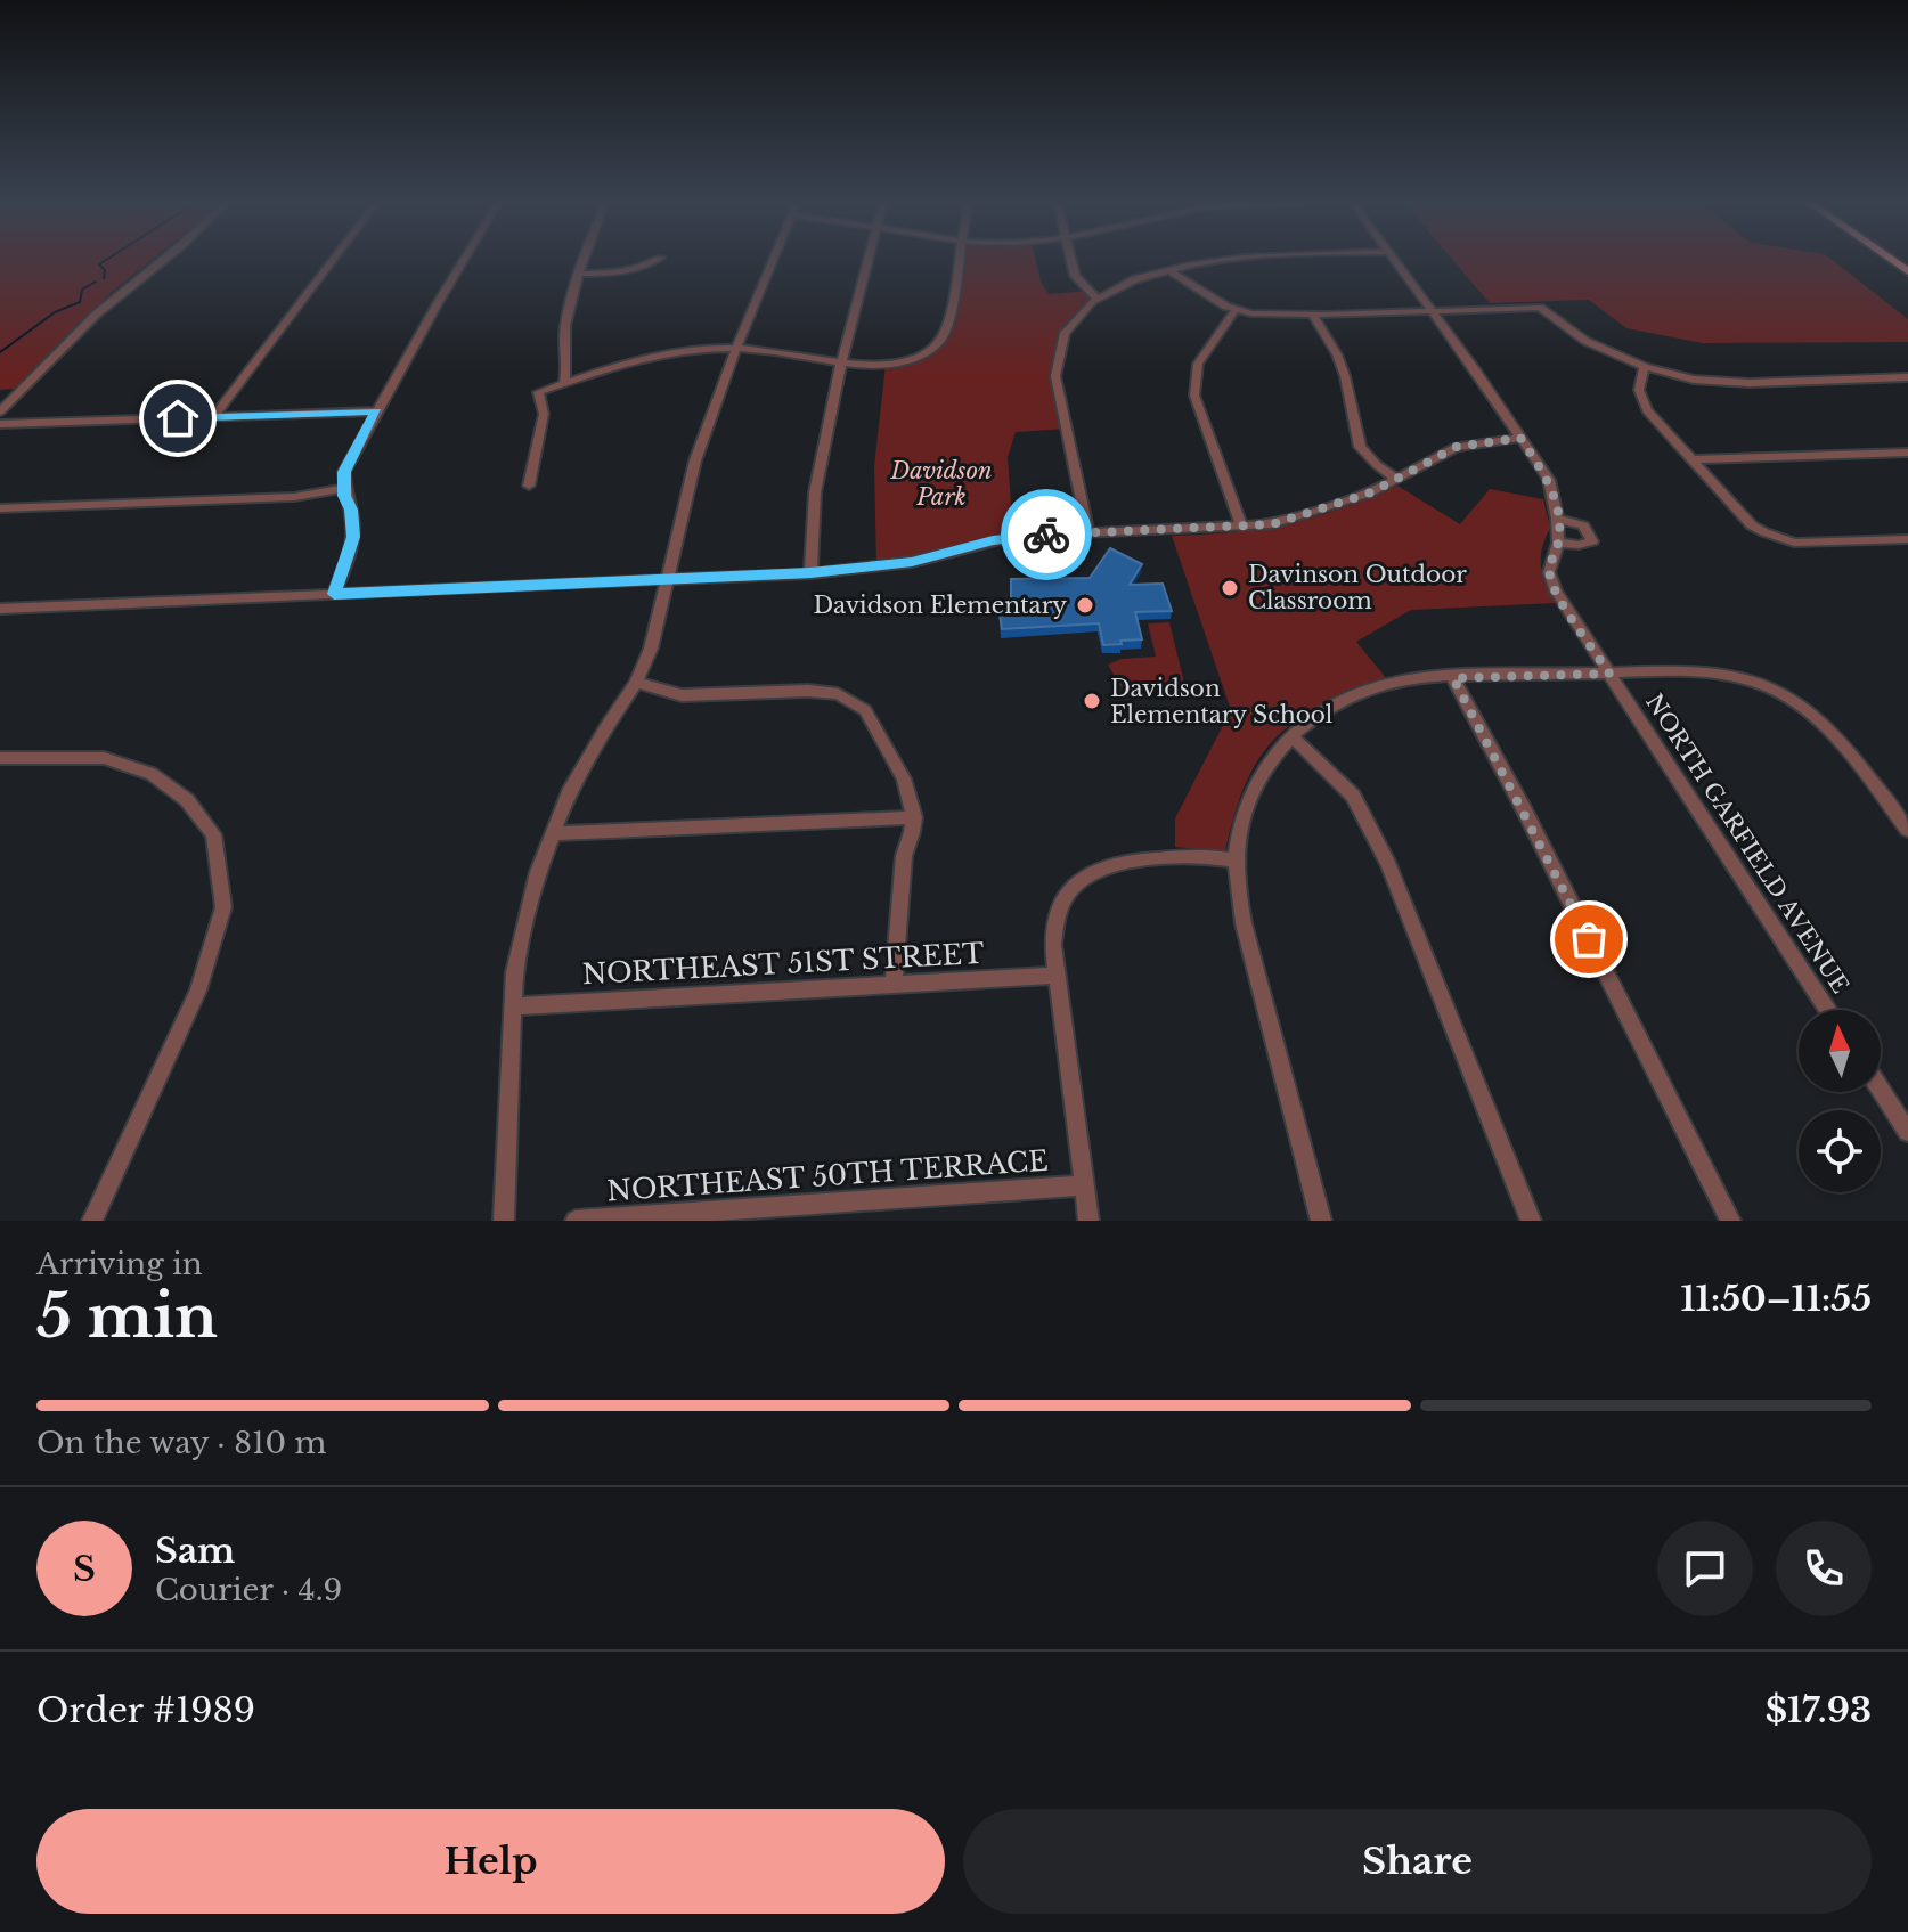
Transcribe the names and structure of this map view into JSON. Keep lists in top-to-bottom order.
{
  "streets": {
    "street": ["NORTH GARFIELD AVENUE", "NORTHEAST 51ST STREET", "NORTHEAST 50TH TERRACE"]
  },
  "parks": ["Davidson Park"],
  "places": ["Davinson Outdoor Classroom", "Davidson Elementary", "Davidson Elementary School"],
  "north": "top",
  "page": {
    "heading": ["5 min", "Arriving in", "11:50–11:55"],
    "panel": [
      "Sam",
      "Courier · 4.9",
      "Order #1989",
      "$17.93"
    ],
    "bar": "On the way · 810 m",
    "round": "S",
    "buttons": ["Help", "Share"]
  }
}
